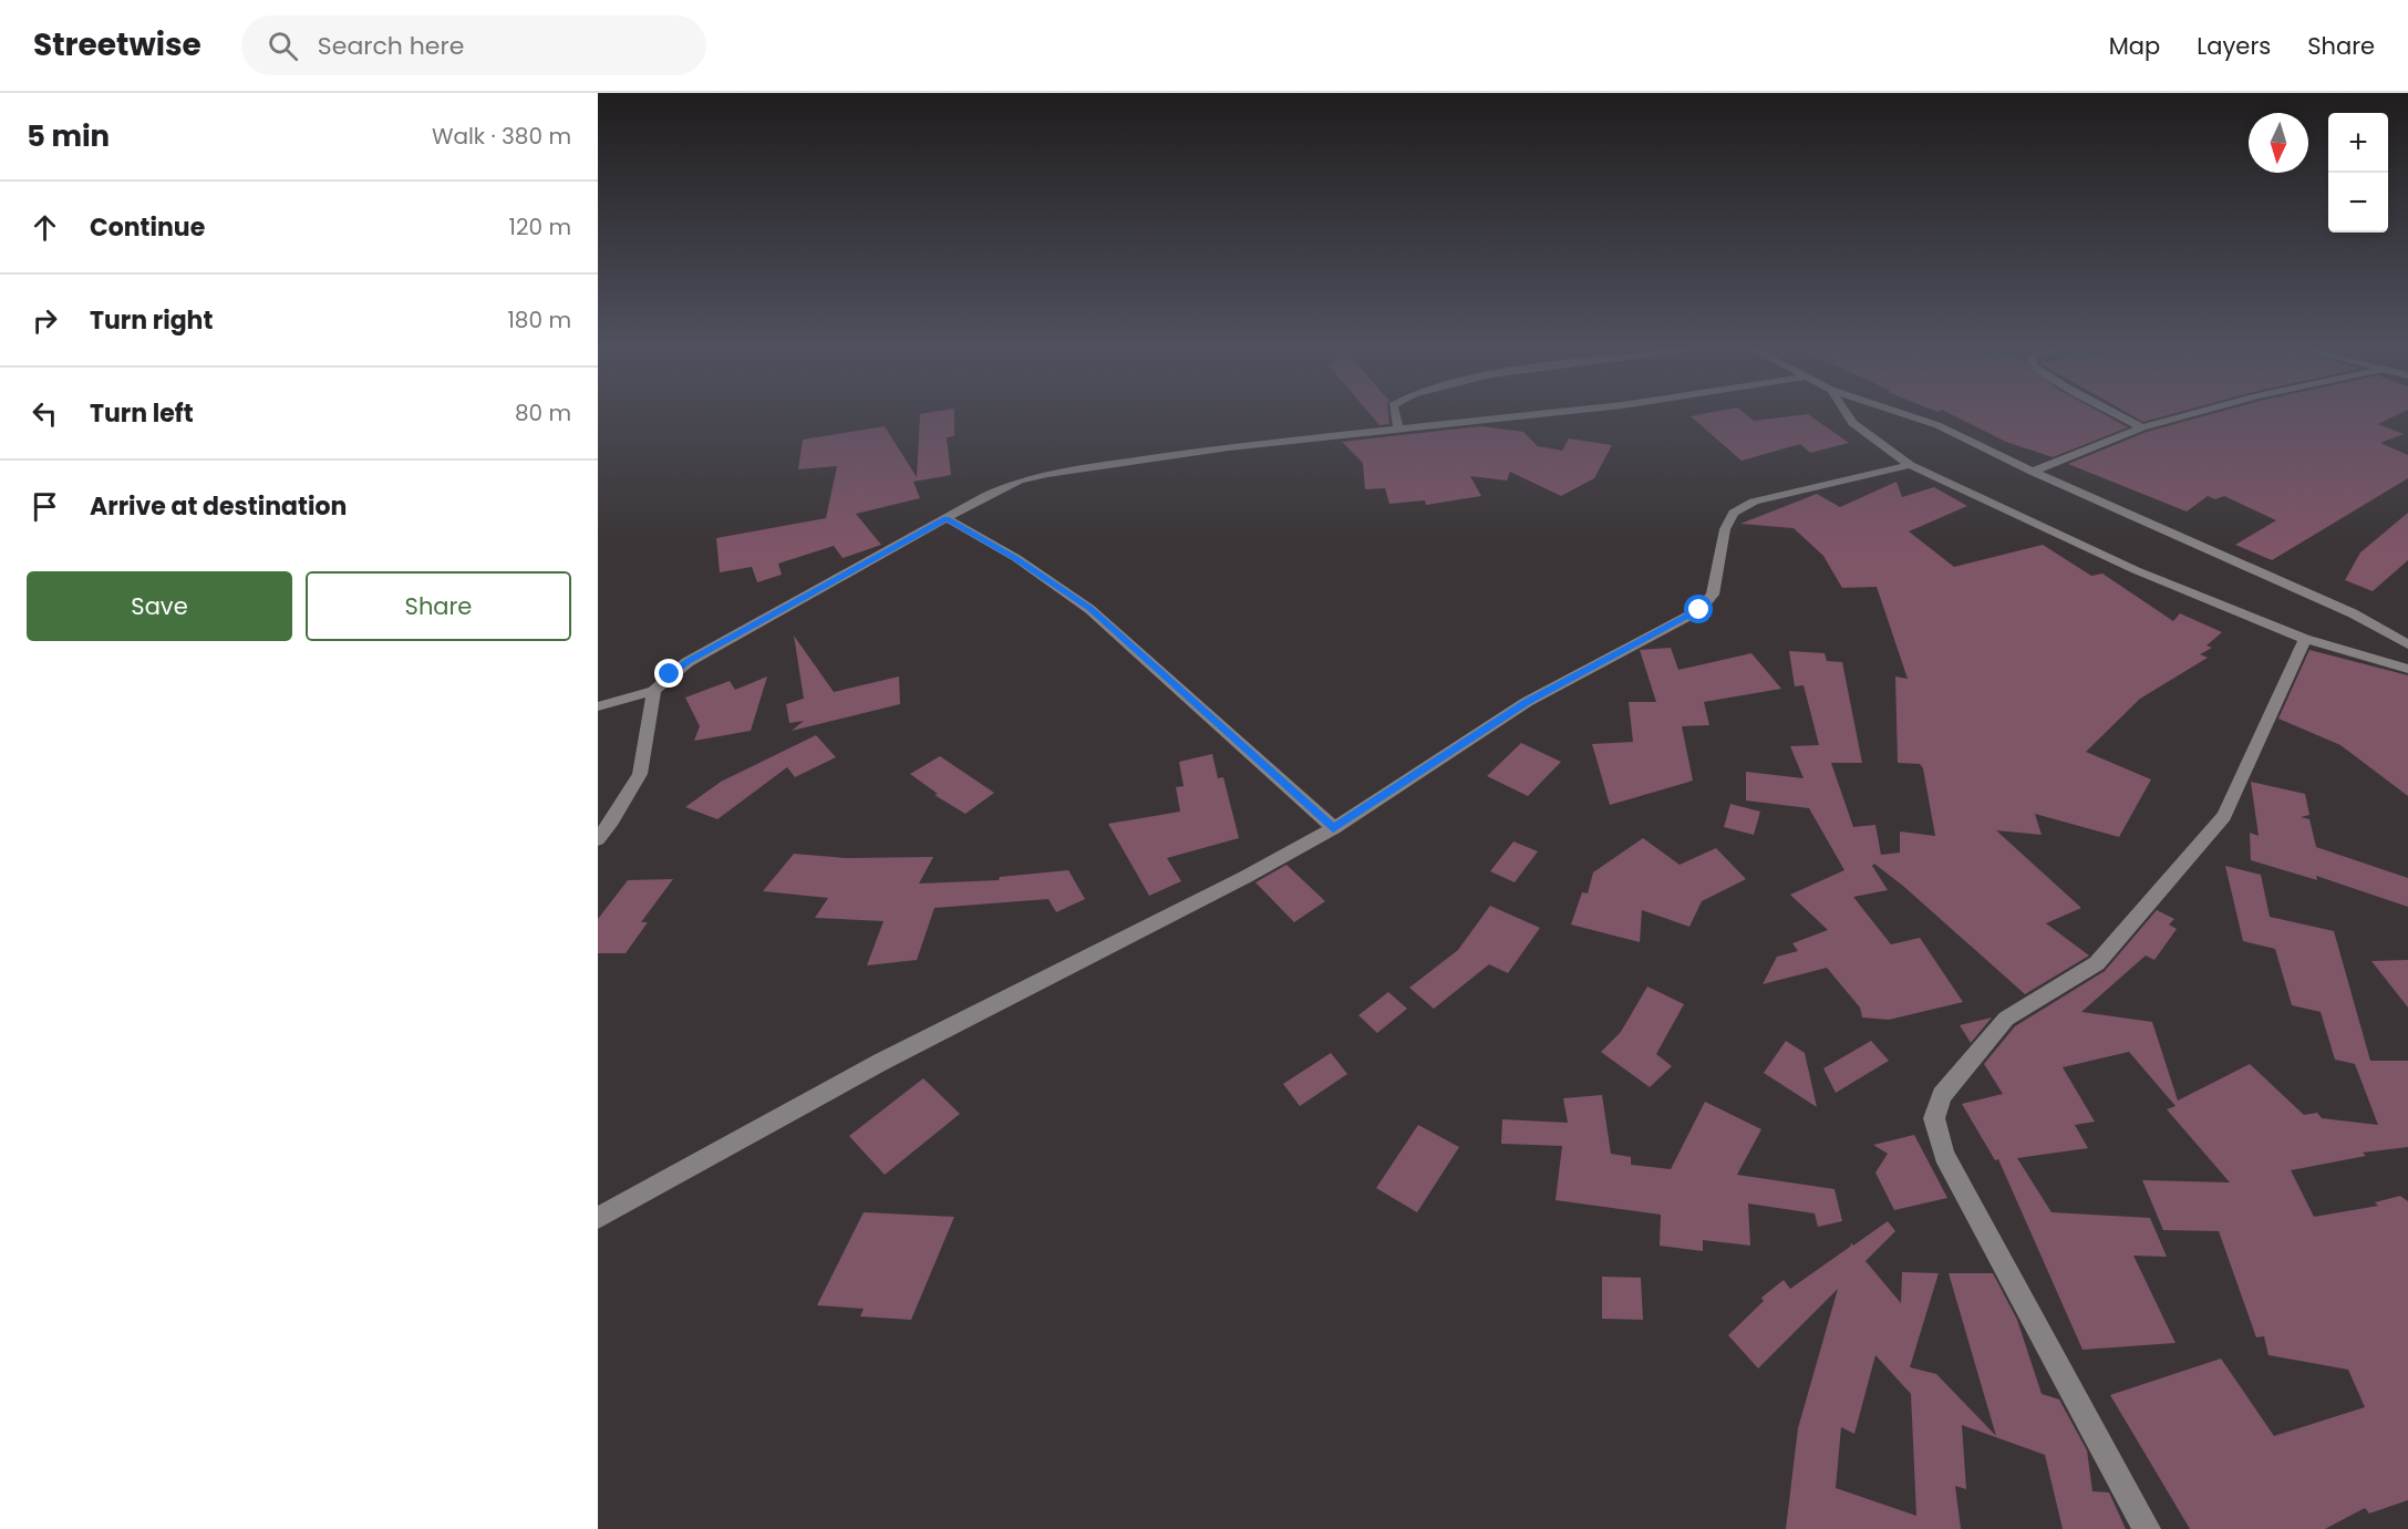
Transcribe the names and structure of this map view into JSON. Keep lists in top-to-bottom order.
{
  "north": "bottom",
  "page": {
    "header": "Streetwise",
    "search": "Search here",
    "nav": ["Map", "Layers", "Share"],
    "heading": ["5 min", "Walk · 380 m"],
    "map_buttons": ["+", "−"],
    "list": [
      ["Continue", "120 m"],
      ["Turn right", "180 m"],
      ["Turn left", "80 m"],
      "Arrive at destination"
    ],
    "buttons": ["Save", "Share"]
  }
}
